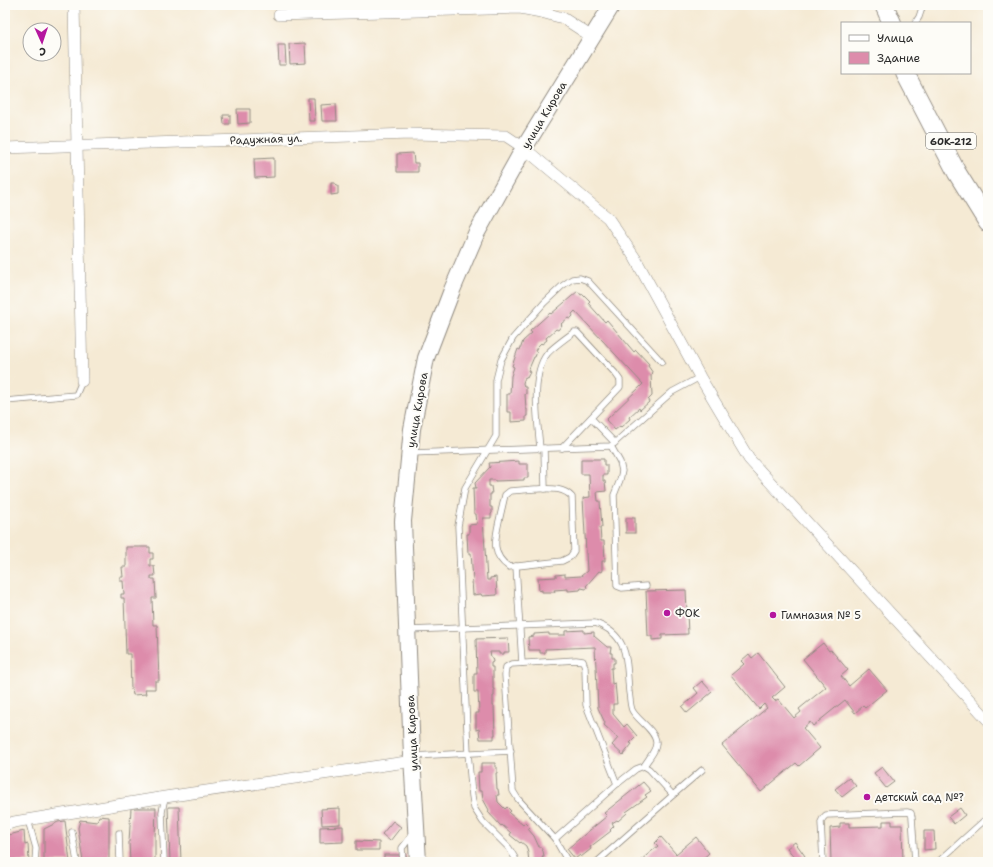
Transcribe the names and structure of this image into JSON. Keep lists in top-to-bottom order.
{
  "streets": {
    "main road": ["улица Кирова", "60К-212"],
    "street": ["Радужная ул."]
  },
  "crossings": [
    ["улица Кирова", "Радужная ул."]
  ],
  "places": ["ФОК", "Гимназия № 5", "детский сад №?"],
  "legend": ["Улица", "Здание"],
  "north": "bottom"
}
